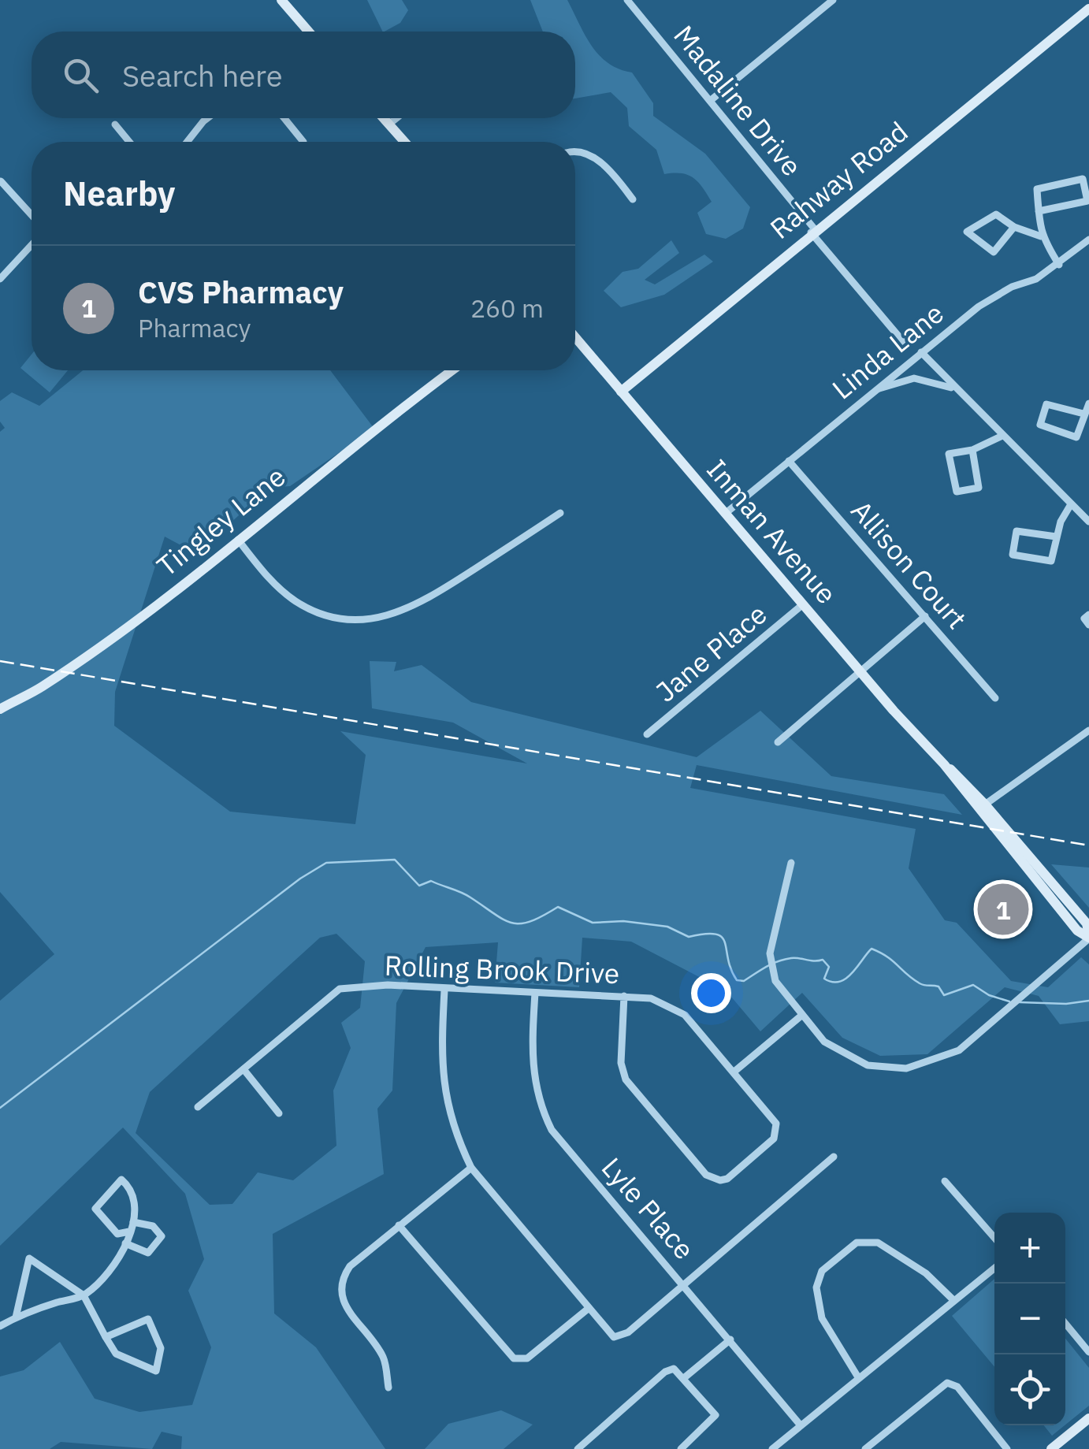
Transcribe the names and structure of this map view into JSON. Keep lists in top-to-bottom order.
{
  "streets": {
    "street": [
      "Madaline Drive",
      "Rahway Road",
      "Linda Lane",
      "Tingley Lane",
      "Inman Avenue",
      "Allison Court",
      "Jane Place",
      "Rolling Brook Drive",
      "Lyle Place"
    ]
  },
  "crossings": [
    ["Madaline Drive", "Rahway Road"],
    ["Rahway Road", "Inman Avenue"],
    ["Linda Lane", "Inman Avenue"],
    ["Linda Lane", "Allison Court"],
    ["Inman Avenue", "Jane Place"],
    ["Rolling Brook Drive", "Lyle Place"]
  ],
  "page": {
    "search": "Search here",
    "heading": "Nearby",
    "list": [
      {
        "mark": "1",
        "name": "CVS Pharmacy",
        "note": "Pharmacy",
        "value": "260 m"
      }
    ],
    "pins": "1",
    "map_buttons": ["+", "−"]
  }
}
